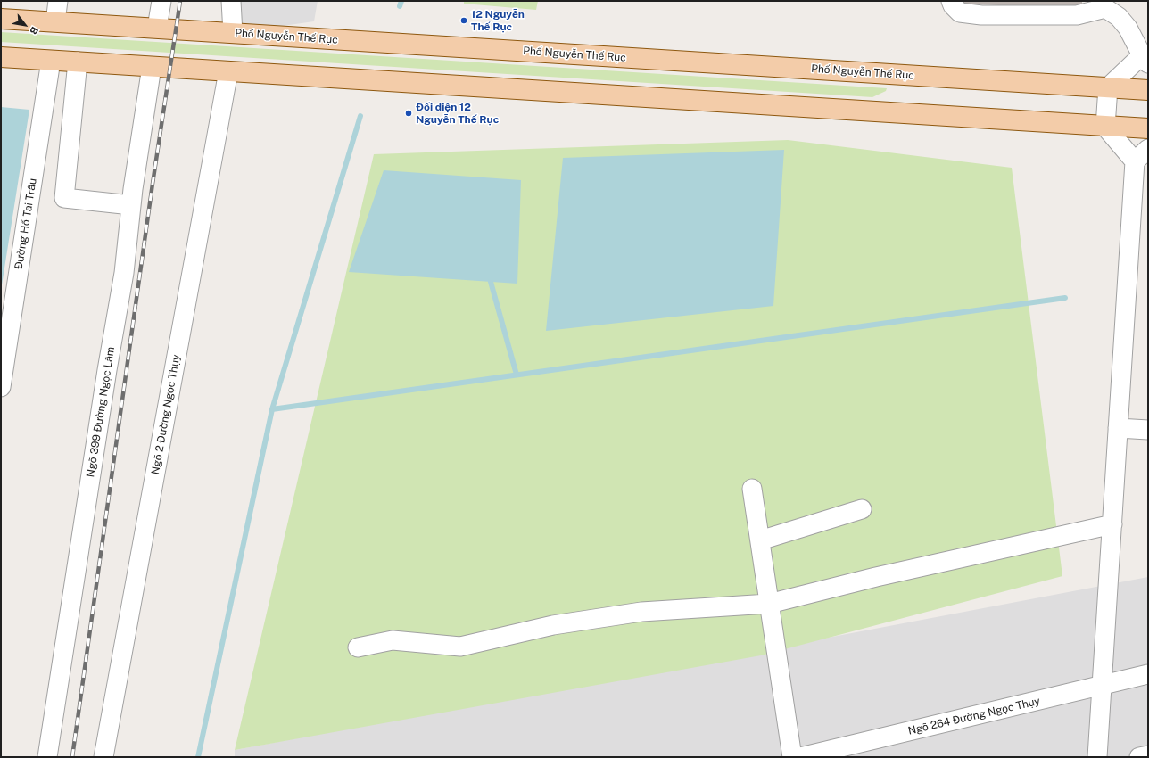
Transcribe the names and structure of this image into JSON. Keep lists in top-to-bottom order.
{
  "streets": {
    "main road": ["Phố Nguyễn Thế Rục"],
    "street": [
      "Đường Hồ Tai Trâu",
      "Ngõ 399 Đường Ngọc Lâm",
      "Ngõ 2 Đường Ngọc Thụy",
      "Ngõ 264 Đường Ngọc Thụy"
    ]
  },
  "places": ["12 Nguyễn Thế Rục", "Đối diện 12 Nguyễn Thế Rục"],
  "north": "bottom right"
}
